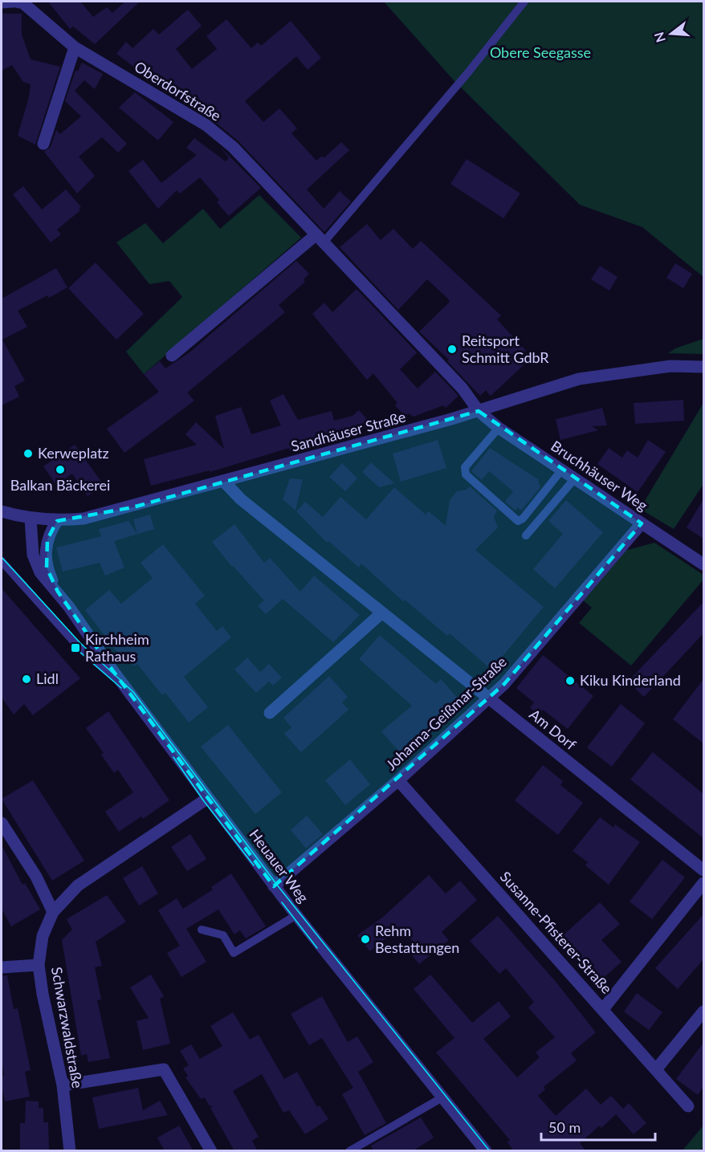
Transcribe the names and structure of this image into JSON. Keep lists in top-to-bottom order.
{
  "streets": {
    "street": [
      "Oberdorfstraße",
      "Sandhäuser Straße",
      "Bruchhäuser Weg",
      "Johanna-Geißmar-Straße",
      "Am Dorf",
      "Heuauer Weg",
      "Susanne-Pfisterer-Straße",
      "Schwarzwaldstraße"
    ]
  },
  "crossings": [
    ["Oberdorfstraße", "Sandhäuser Straße"],
    ["Oberdorfstraße", "Bruchhäuser Weg"],
    ["Sandhäuser Straße", "Bruchhäuser Weg"],
    ["Sandhäuser Straße", "Am Dorf"],
    ["Sandhäuser Straße", "Heuauer Weg"],
    ["Bruchhäuser Weg", "Johanna-Geißmar-Straße"],
    ["Johanna-Geißmar-Straße", "Am Dorf"],
    ["Johanna-Geißmar-Straße", "Heuauer Weg"],
    ["Johanna-Geißmar-Straße", "Susanne-Pfisterer-Straße"],
    ["Heuauer Weg", "Schwarzwaldstraße"]
  ],
  "parks": ["Obere Seegasse"],
  "places": {
    "other": [
      "Reitsport Schmitt GdbR",
      "Kerweplatz",
      "Balkan Bäckerei",
      "Lidl",
      "Kiku Kinderland",
      "Rehm Bestattungen"
    ],
    "transit": ["Kirchheim Rathaus"]
  },
  "scale_bar": "50 m",
  "north": "left"
}
